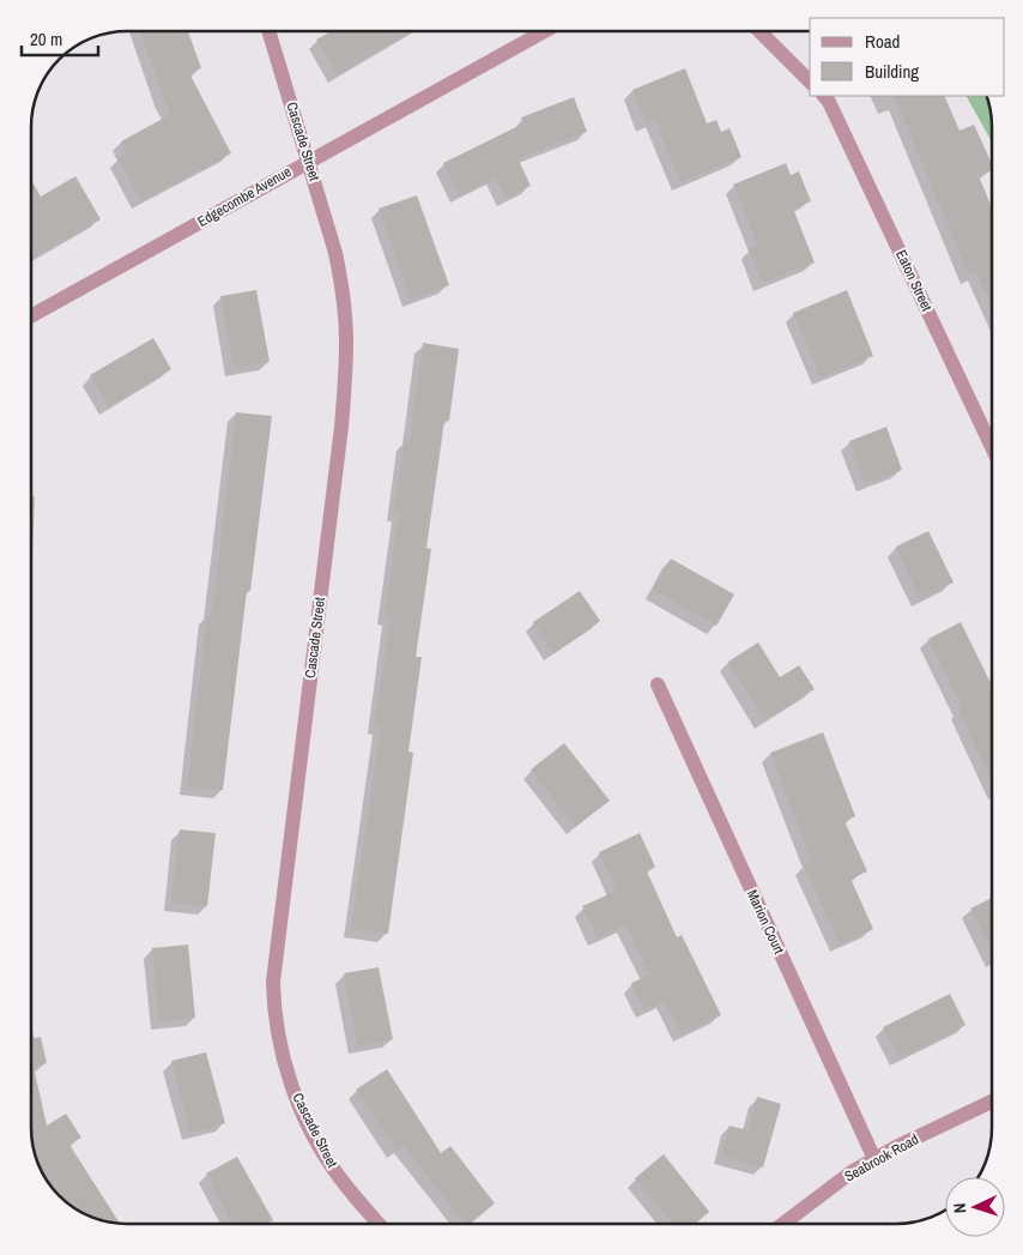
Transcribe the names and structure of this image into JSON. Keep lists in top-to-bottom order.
{
  "streets": {
    "street": [
      "Cascade Street",
      "Edgecombe Avenue",
      "Eaton Street",
      "Marion Court",
      "Seabrook Road"
    ]
  },
  "crossings": [
    ["Cascade Street", "Edgecombe Avenue"],
    ["Marion Court", "Seabrook Road"]
  ],
  "legend": ["Road", "Building"],
  "scale_bar": "20 m",
  "north": "left"
}
